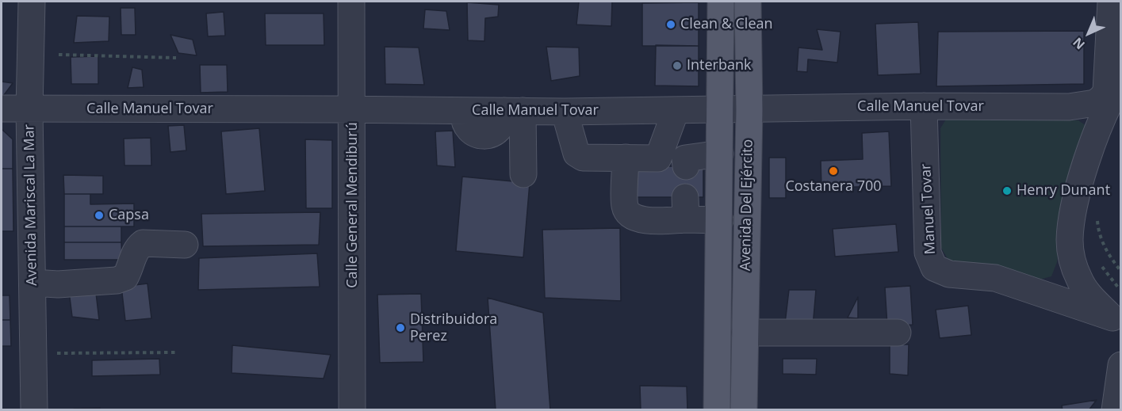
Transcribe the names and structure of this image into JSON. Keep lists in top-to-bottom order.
{
  "streets": {
    "main road": ["Avenida Del Ejército"],
    "street": [
      "Calle Manuel Tovar",
      "Avenida Mariscal La Mar",
      "Calle General Mendiburú",
      "Manuel Tovar"
    ]
  },
  "crossings": [
    ["Calle Manuel Tovar", "Avenida Mariscal La Mar"],
    ["Calle Manuel Tovar", "Calle General Mendiburú"],
    ["Calle Manuel Tovar", "Avenida Del Ejército"],
    ["Calle Manuel Tovar", "Manuel Tovar"]
  ],
  "places": [
    "Clean & Clean",
    "Interbank",
    "Costanera 700",
    "Henry Dunant",
    "Capsa",
    "Distribuidora Perez"
  ],
  "north": "bottom left"
}
